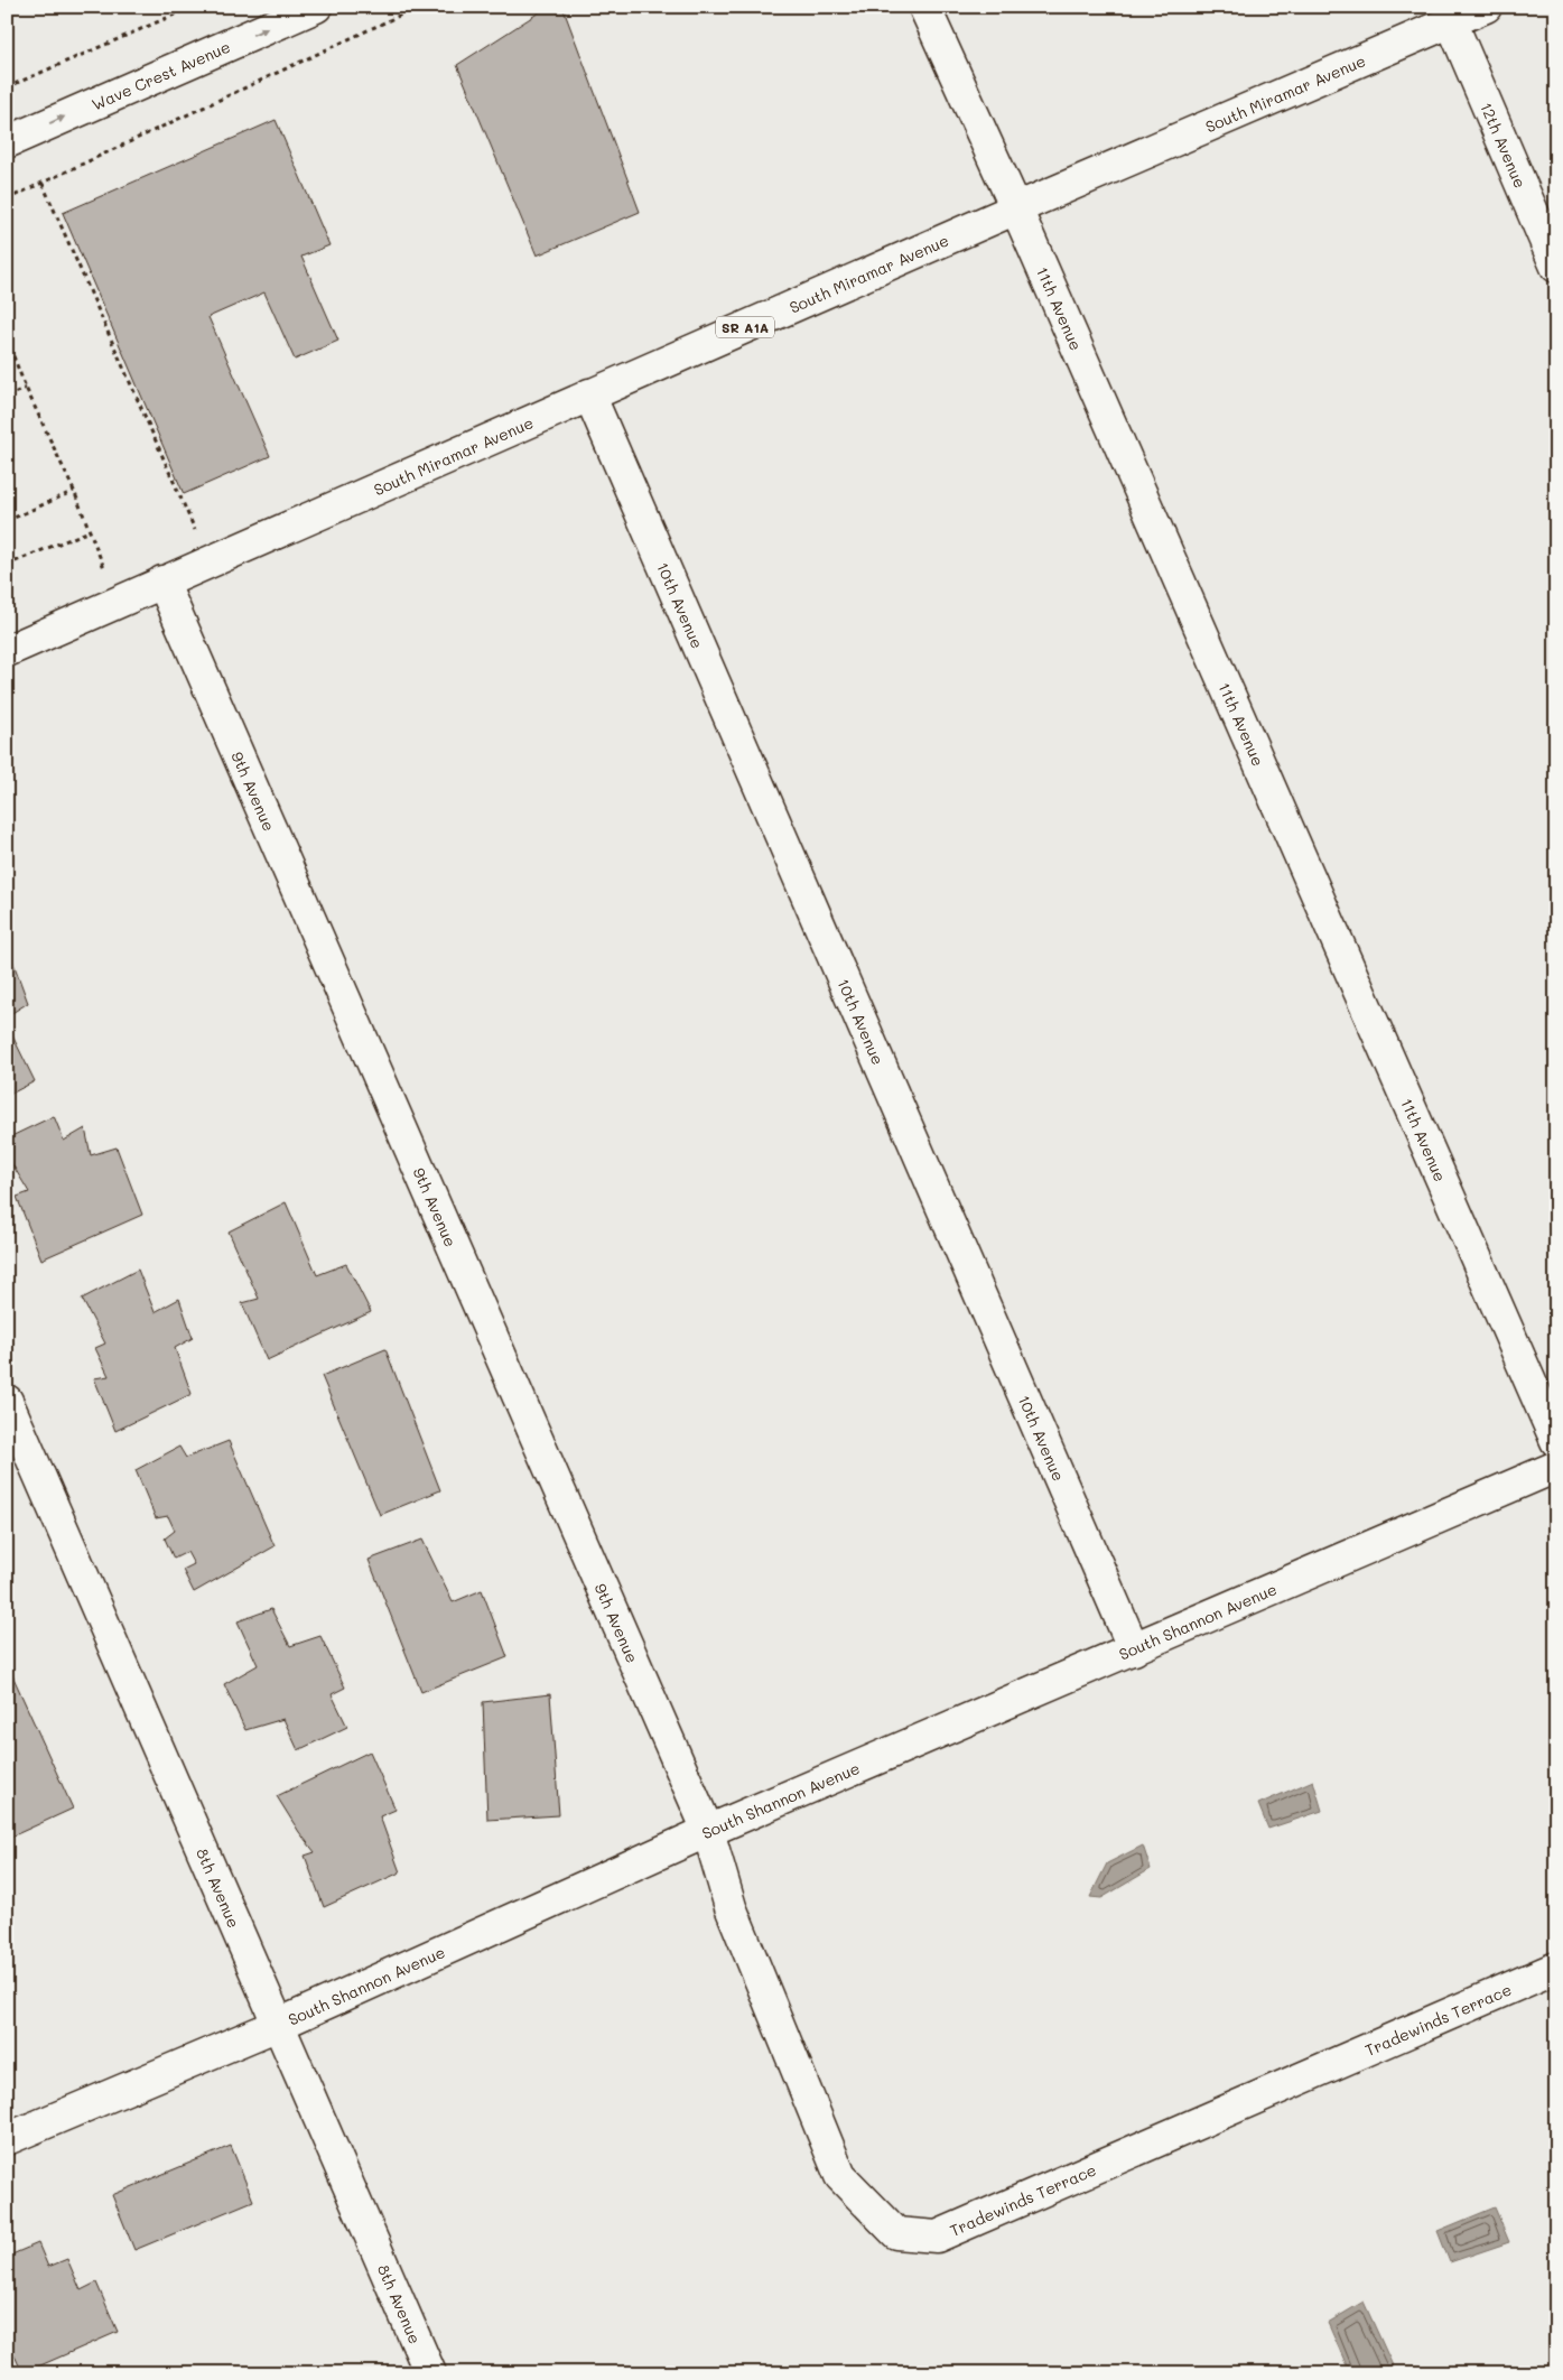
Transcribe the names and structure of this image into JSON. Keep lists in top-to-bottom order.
{
  "streets": {
    "street": [
      "Wave Crest Avenue",
      "South Miramar Avenue",
      "12th Avenue",
      "11th Avenue",
      "SR A1A",
      "10th Avenue",
      "9th Avenue",
      "South Shannon Avenue",
      "8th Avenue",
      "Tradewinds Terrace"
    ]
  },
  "crossings": [
    ["South Miramar Avenue", "12th Avenue"],
    ["South Miramar Avenue", "11th Avenue"],
    ["South Miramar Avenue", "10th Avenue"],
    ["South Miramar Avenue", "9th Avenue"],
    ["10th Avenue", "South Shannon Avenue"],
    ["9th Avenue", "South Shannon Avenue"],
    ["9th Avenue", "Tradewinds Terrace"],
    ["South Shannon Avenue", "8th Avenue"],
    ["South Shannon Avenue", "Tradewinds Terrace"]
  ],
  "one_way": ["Wave Crest Avenue"]
}
